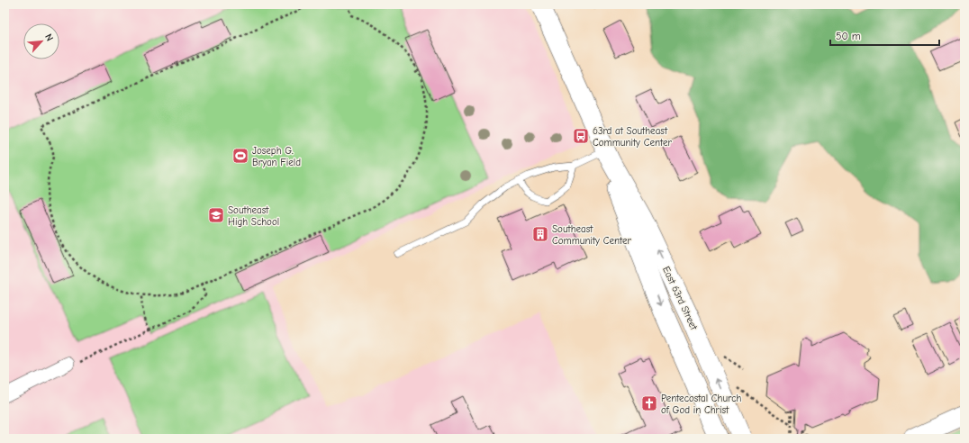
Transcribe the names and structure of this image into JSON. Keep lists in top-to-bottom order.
{
  "streets": {
    "main road": ["East 63rd Street"]
  },
  "places": {
    "bus stop": ["63rd at Southeast Community Center"],
    "sports": ["Joseph G. Bryan Field"],
    "school or university": ["Southeast High School"],
    "building": ["Southeast Community Center"],
    "church": ["Pentecostal Church of God in Christ"]
  },
  "scale_bar": "50 m",
  "north": "top right"
}
